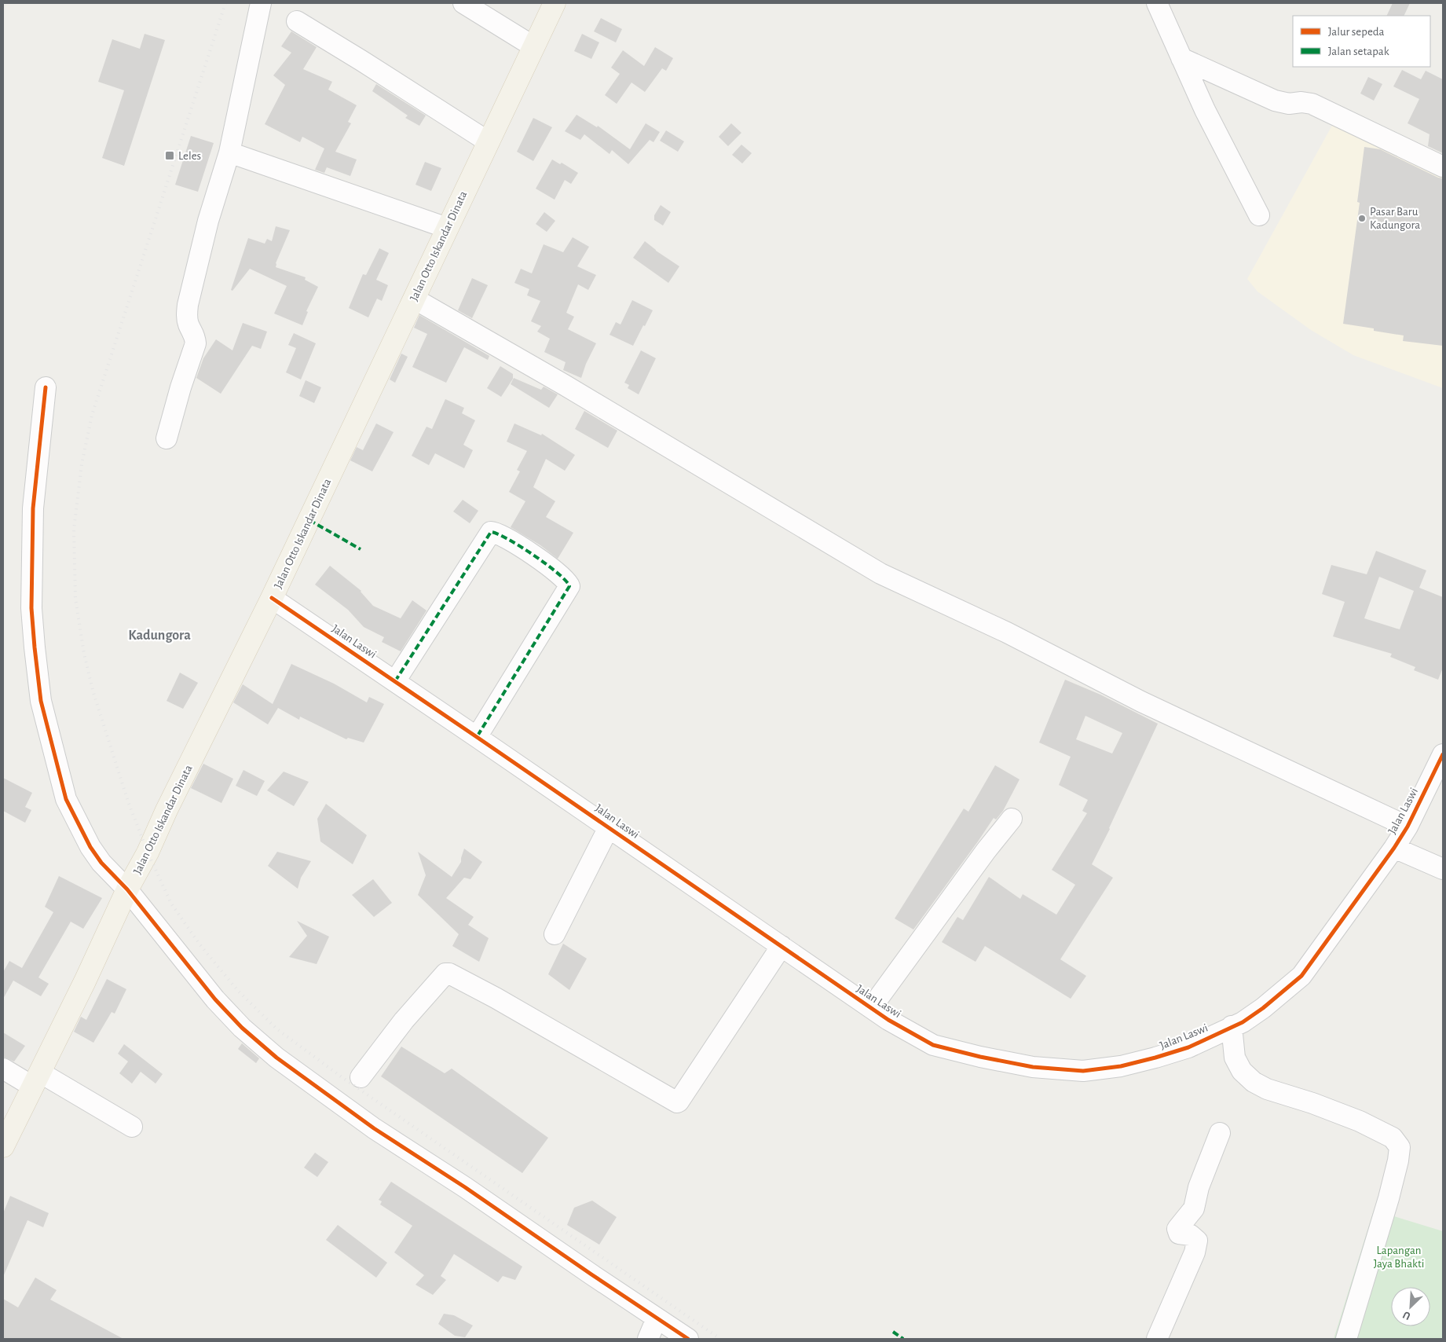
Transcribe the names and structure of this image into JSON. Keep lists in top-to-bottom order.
{
  "streets": {
    "main road": ["Jalan Otto Iskandar Dinata"],
    "street": ["Jalan Laswi"]
  },
  "crossings": [
    ["Jalan Otto Iskandar Dinata", "Jalan Laswi"]
  ],
  "districts": ["Kadungora"],
  "parks": ["Lapangan Jaya Bhakti"],
  "places": {
    "transit": ["Leles"],
    "other": ["Pasar Baru Kadungora"]
  },
  "legend": ["Jalur sepeda", "Jalan setapak"],
  "north": "bottom left"
}
